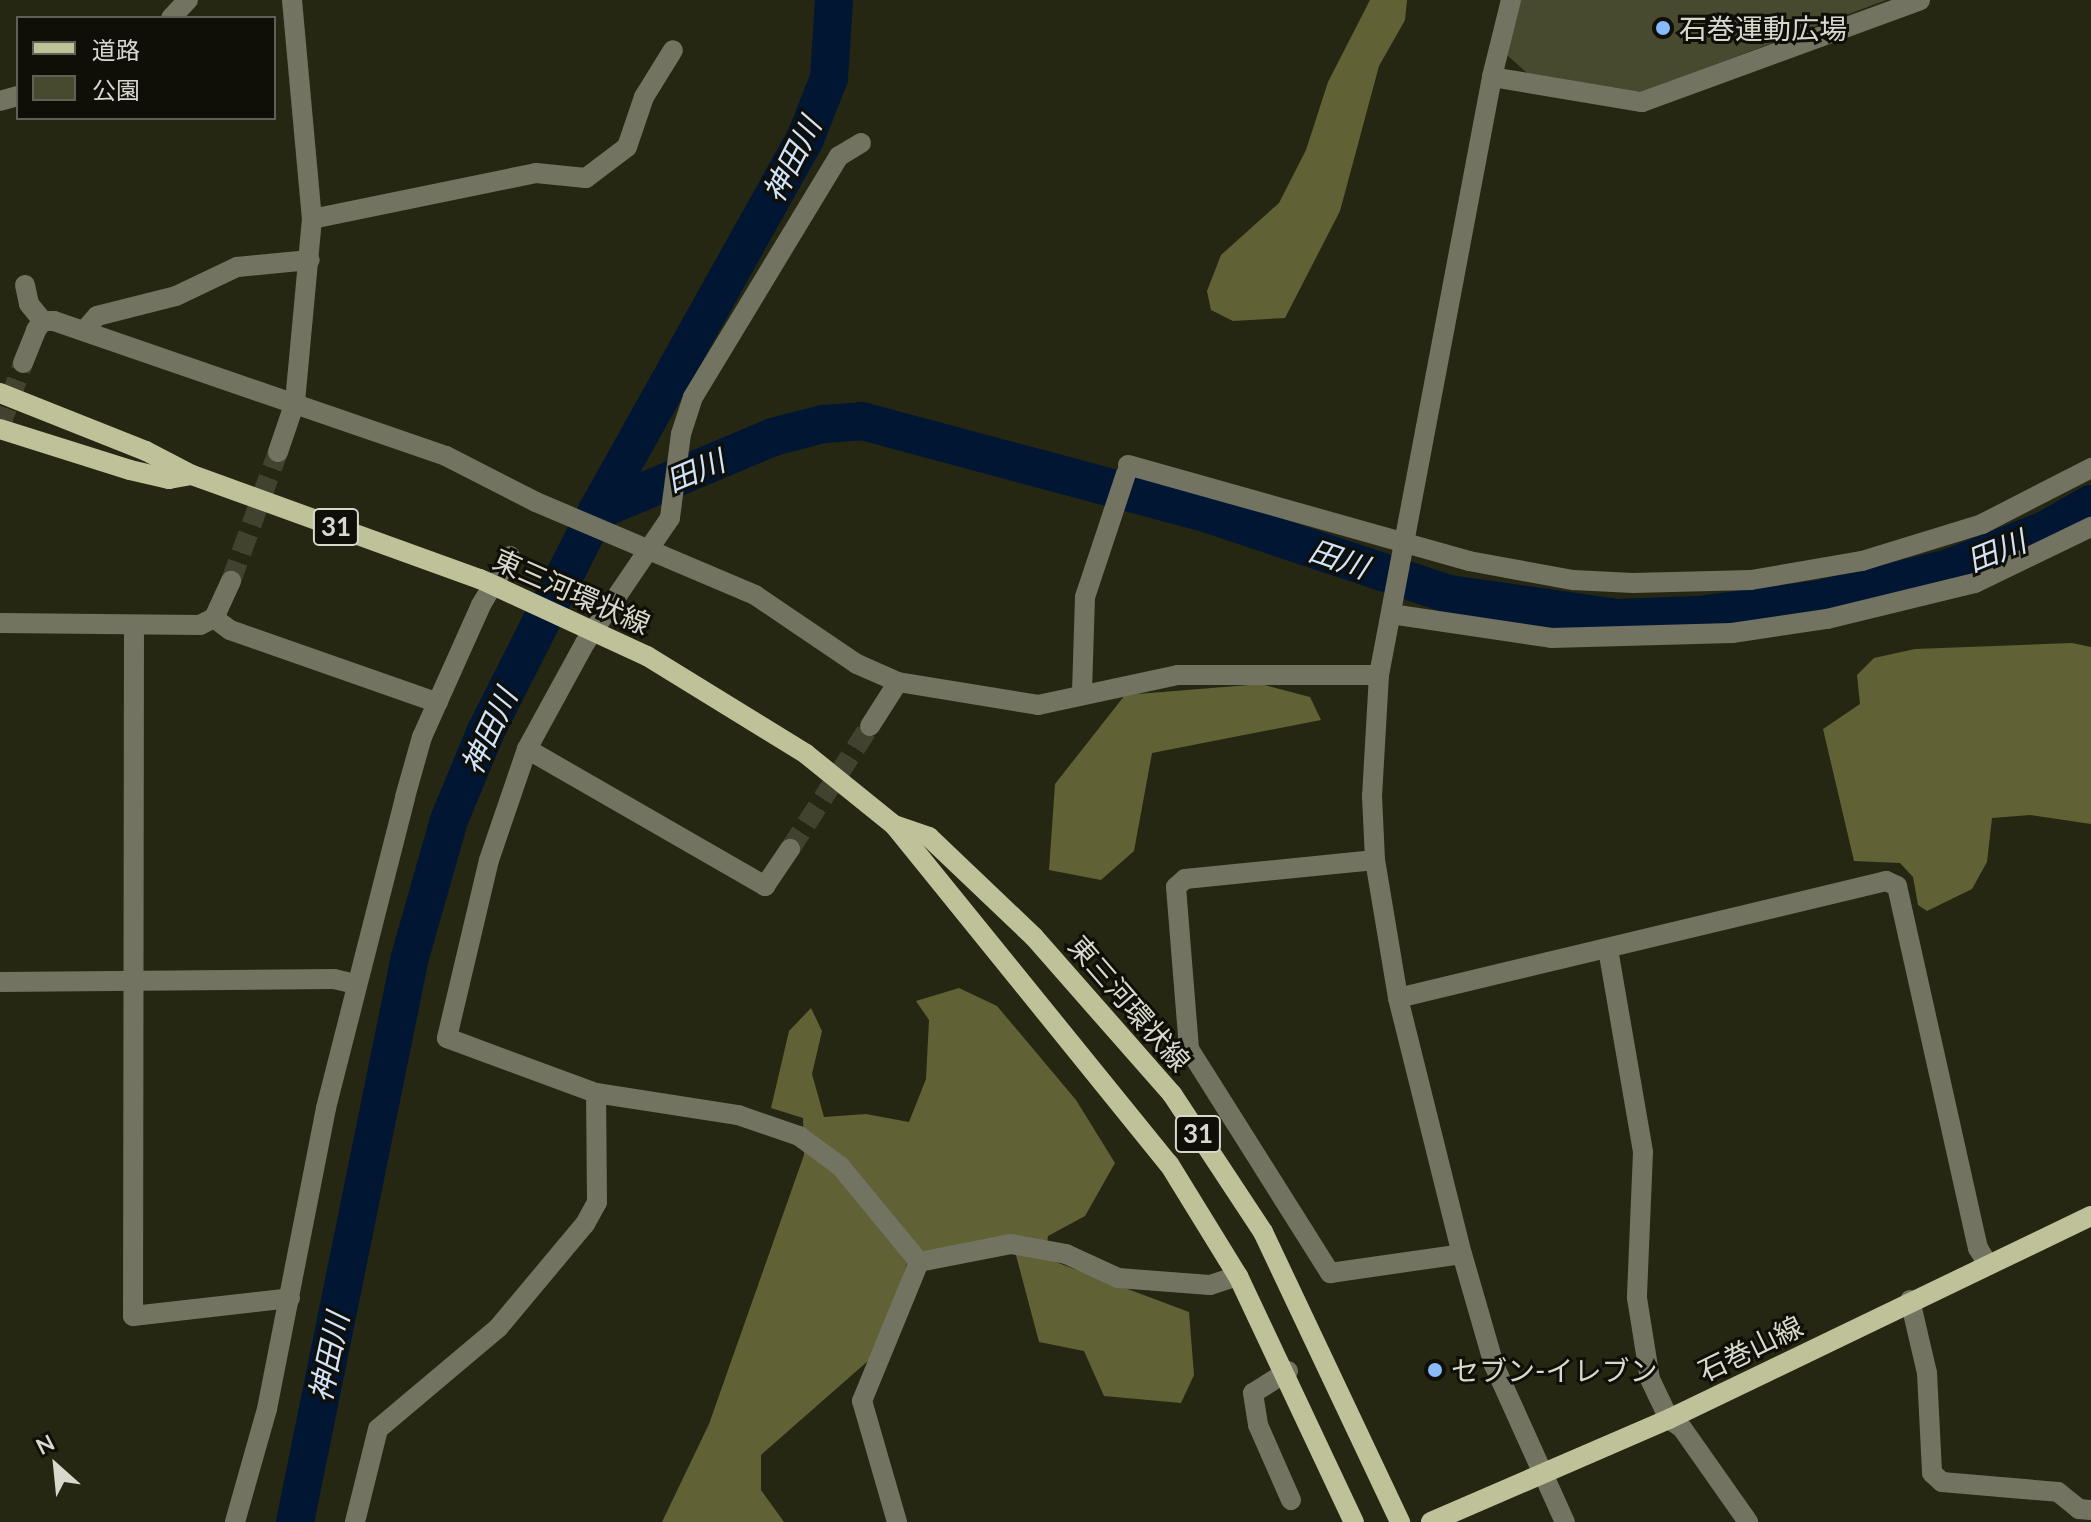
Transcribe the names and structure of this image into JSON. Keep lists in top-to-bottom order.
{
  "streets": {
    "main road": ["31", "東三河環状線", "石巻山線"]
  },
  "water": ["神田川", "田川"],
  "places": ["石巻運動広場", "セブン-イレブン"],
  "legend": ["道路", "公園"],
  "north": "top left"
}
